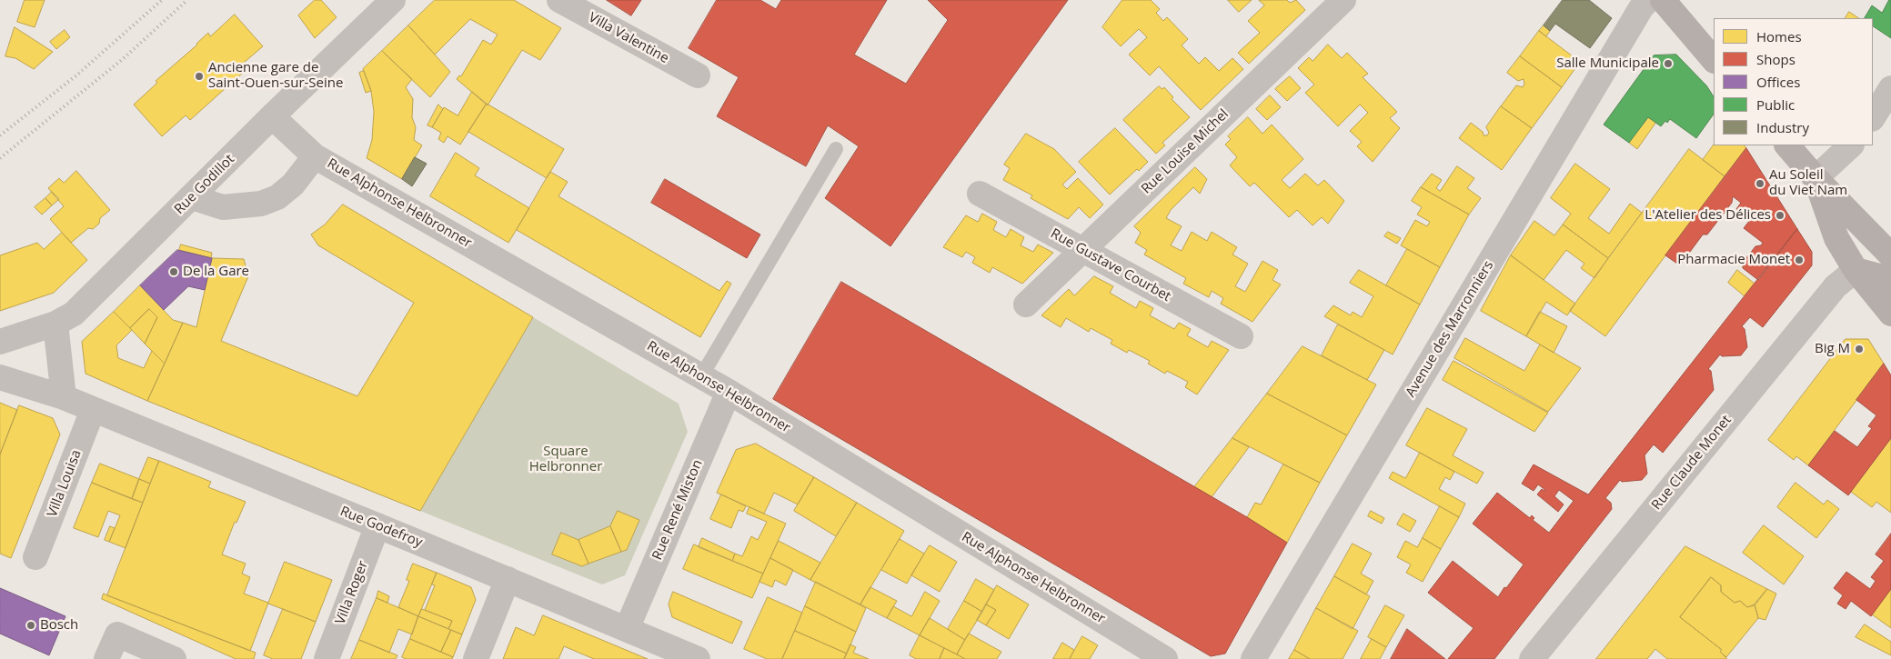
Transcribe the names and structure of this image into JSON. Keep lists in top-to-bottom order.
{
  "streets": {
    "street": [
      "Villa Valentine",
      "Rue Louise Michel",
      "Rue Godillot",
      "Rue Alphonse Helbronner",
      "Rue Gustave Courbet",
      "Avenue des Marronniers",
      "Rue Claude Monet",
      "Villa Louisa",
      "Rue René Miston",
      "Rue Godefroy",
      "Villa Roger"
    ]
  },
  "crossings": [
    ["Rue Louise Michel", "Rue Gustave Courbet"],
    ["Rue Godillot", "Rue Alphonse Helbronner"],
    ["Rue Alphonse Helbronner", "Rue René Miston"],
    ["Villa Louisa", "Rue Godefroy"],
    ["Rue René Miston", "Rue Godefroy"],
    ["Rue Godefroy", "Villa Roger"]
  ],
  "parks": ["Square Helbronner"],
  "places": [
    "Salle Municipale",
    "Ancienne gare de Saint-Ouen-sur-Seine",
    "Au Soleil du Viet Nam",
    "L'Atelier des Délices",
    "Pharmacie Monet",
    "De la Gare",
    "Big M",
    "Bosch"
  ],
  "legend": [
    "Homes",
    "Shops",
    "Offices",
    "Public",
    "Industry"
  ]
}
